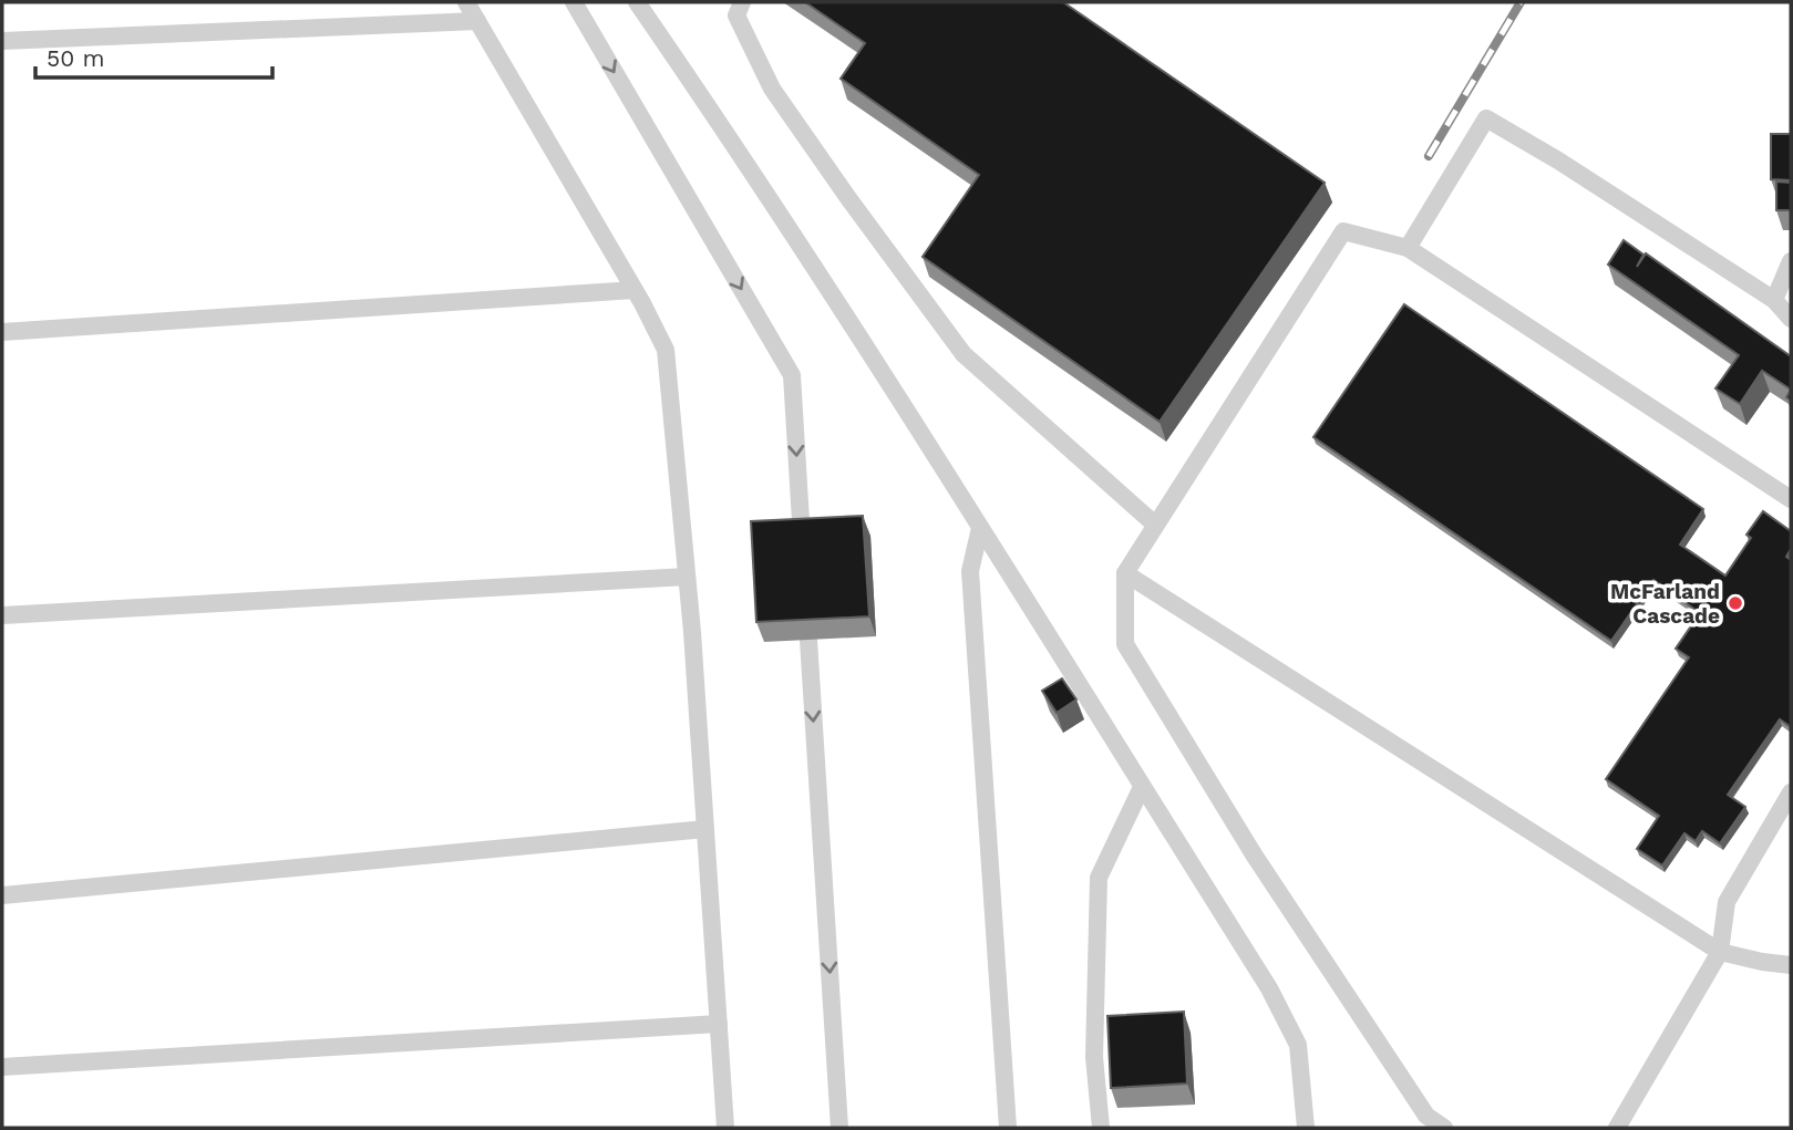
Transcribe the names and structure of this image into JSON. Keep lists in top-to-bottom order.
{
  "places": ["McFarland Cascade"],
  "scale_bar": "50 m"
}
